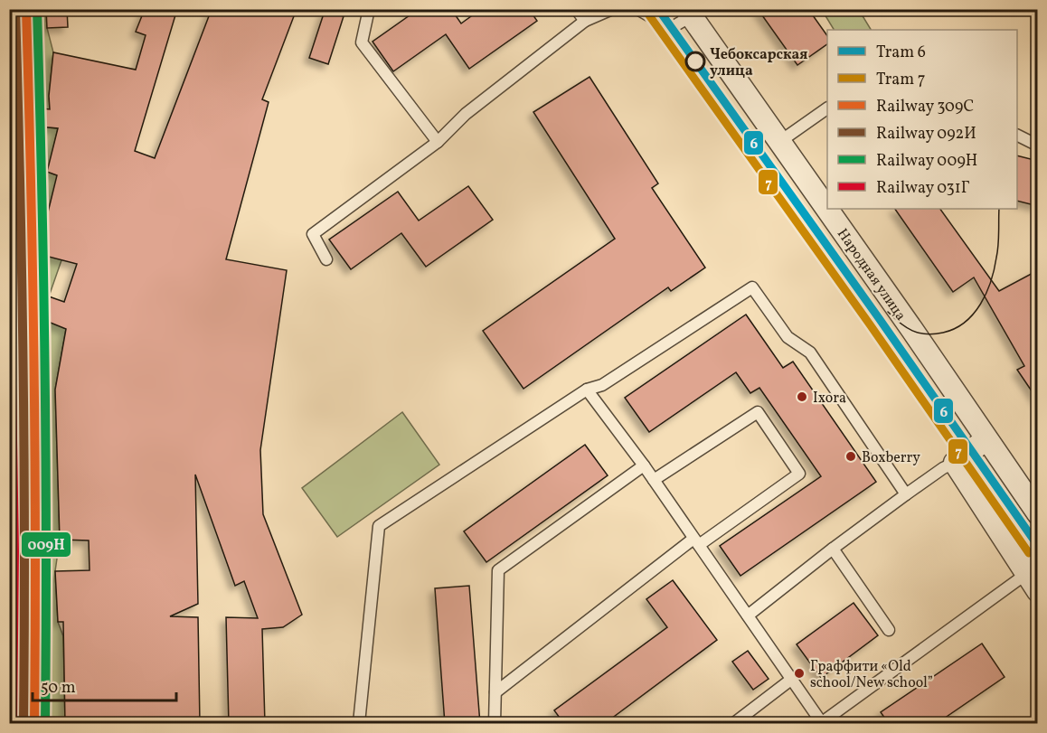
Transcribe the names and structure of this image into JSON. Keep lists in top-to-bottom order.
{
  "streets": {
    "street": ["Народная улица"]
  },
  "places": [
    "Чебоксарская улица",
    "Ixora",
    "Boxberry",
    "Граффити «Old school/New school”"
  ],
  "lines": [
    "tram line 6",
    "rail line 309С",
    "rail line 092И",
    "rail line 009Н",
    "tram line 7",
    "rail line 031Г"
  ],
  "legend": [
    "Tram 6",
    "Tram 7",
    "Railway 309С",
    "Railway 092И",
    "Railway 009Н",
    "Railway 031Г"
  ],
  "scale_bar": "50 m"
}
